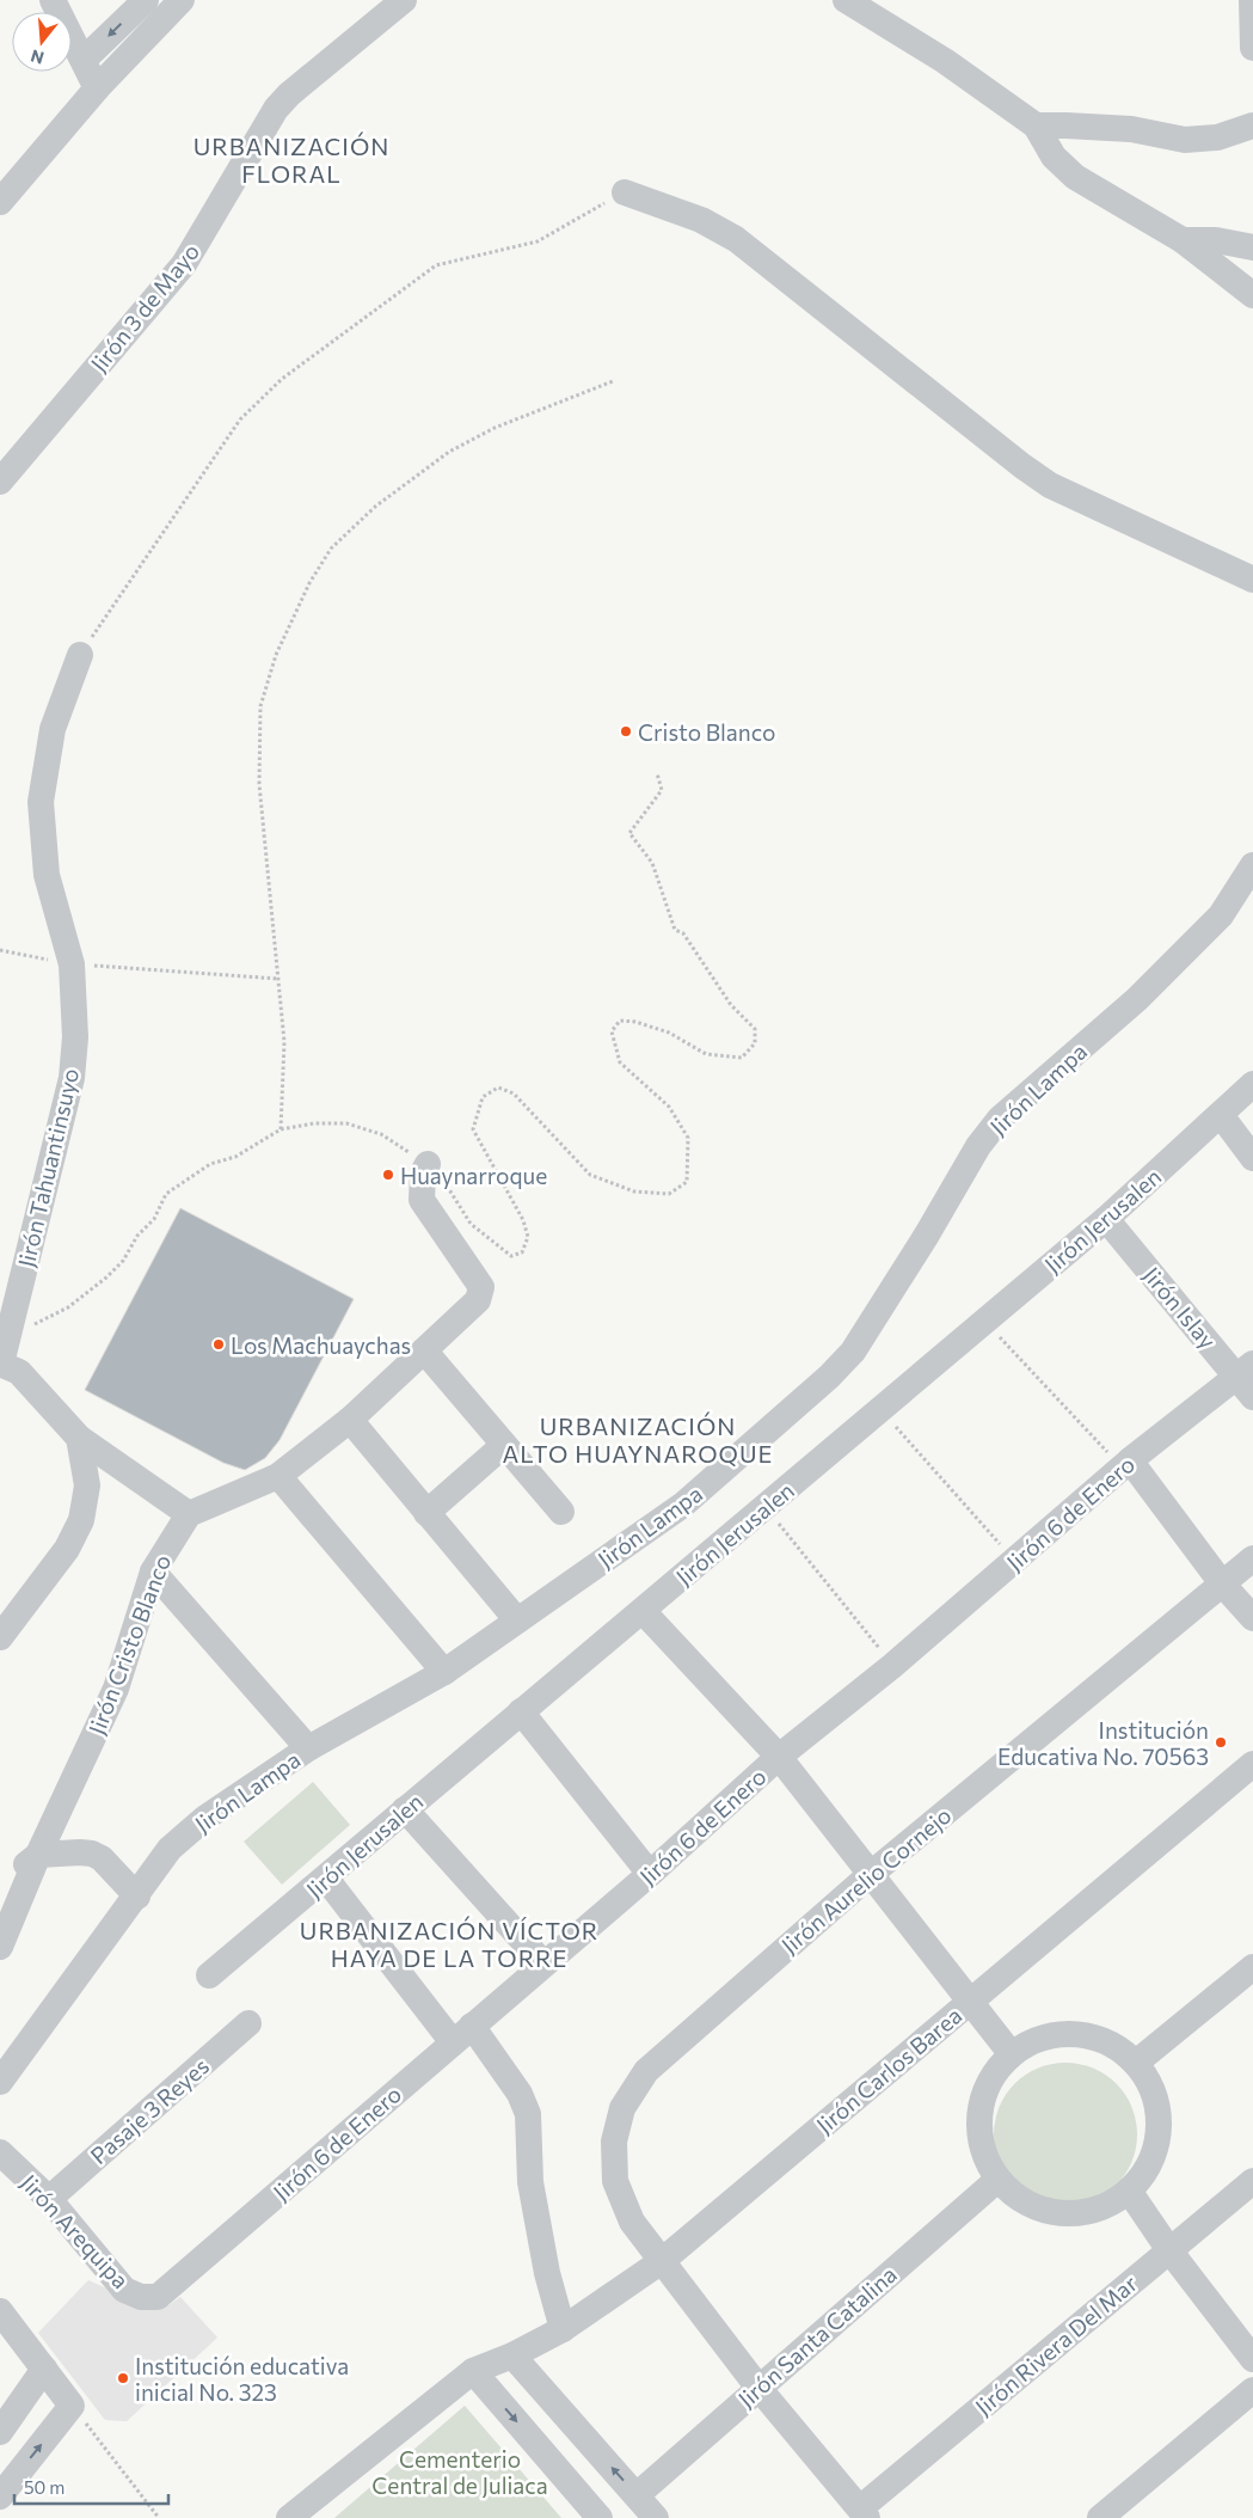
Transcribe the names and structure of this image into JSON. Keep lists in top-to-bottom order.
{
  "streets": {
    "street": [
      "Jirón 3 de Mayo",
      "Jirón Lampa",
      "Jirón Tahuantinsuyo",
      "Jirón Jerusalen",
      "Jirón Islay",
      "Jirón 6 de Enero",
      "Jirón Cristo Blanco",
      "Jirón Aurelio Cornejo",
      "Jirón Carlos Barea",
      "Pasaje 3 Reyes",
      "Jirón Arequipa",
      "Jirón Santa Catalina",
      "Jirón Rivera Del Mar"
    ]
  },
  "crossings": [
    ["Jirón Jerusalen", "Jirón Islay"],
    ["Jirón Islay", "Jirón 6 de Enero"],
    ["Jirón 6 de Enero", "Jirón Arequipa"],
    ["Jirón Aurelio Cornejo", "Jirón Carlos Barea"],
    ["Jirón Aurelio Cornejo", "Jirón Santa Catalina"],
    ["Jirón Aurelio Cornejo", "Jirón Rivera Del Mar"],
    ["Pasaje 3 Reyes", "Jirón Arequipa"]
  ],
  "districts": ["URBANIZACIÓN FLORAL", "URBANIZACIÓN ALTO HUAYNAROQUE", "URBANIZACIÓN VÍCTOR HAYA DE LA TORRE"],
  "parks": ["Cementerio Central de Juliaca"],
  "places": [
    "Cristo Blanco",
    "Huaynarroque",
    "Los Machuaychas",
    "Institución Educativa No. 70563",
    "Institución educativa inicial No. 323"
  ],
  "scale_bar": "50 m",
  "north": "bottom"
}
